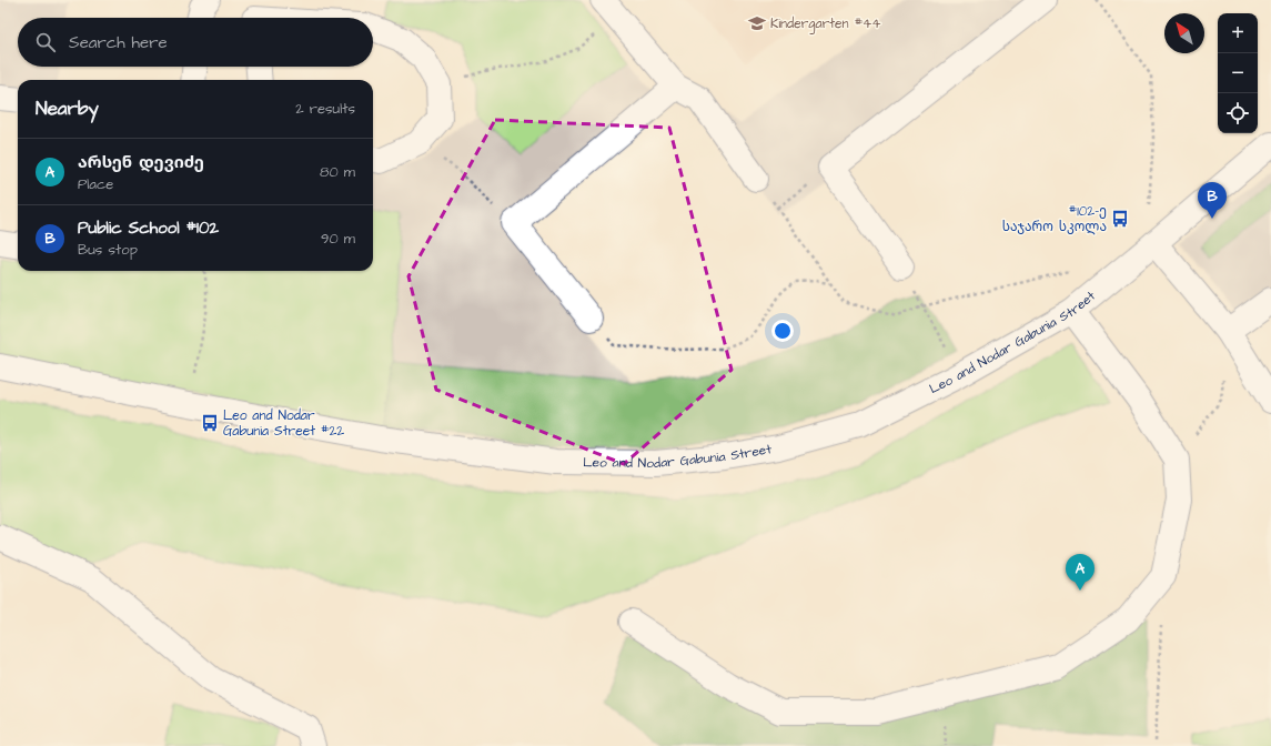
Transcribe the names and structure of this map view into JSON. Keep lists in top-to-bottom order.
{
  "streets": {
    "street": ["Leo and Nodar Gabunia Street"]
  },
  "places": {
    "school or university": ["Kindergarten #44"],
    "bus stop": ["#102-ე საჯარო სკოლა", "Leo and Nodar Gabunia Street #22"]
  },
  "north": "top left",
  "page": {
    "map_buttons": ["+", "−"],
    "search": "Search here",
    "heading": ["Nearby", "2 results"],
    "list": [
      {
        "mark": "A",
        "name": "არსენ დევიძე",
        "note": "Place",
        "value": "80 m"
      },
      {
        "mark": "B",
        "name": "Public School #102",
        "note": "Bus stop",
        "value": "90 m"
      }
    ],
    "pins": ["B", "A"]
  }
}
